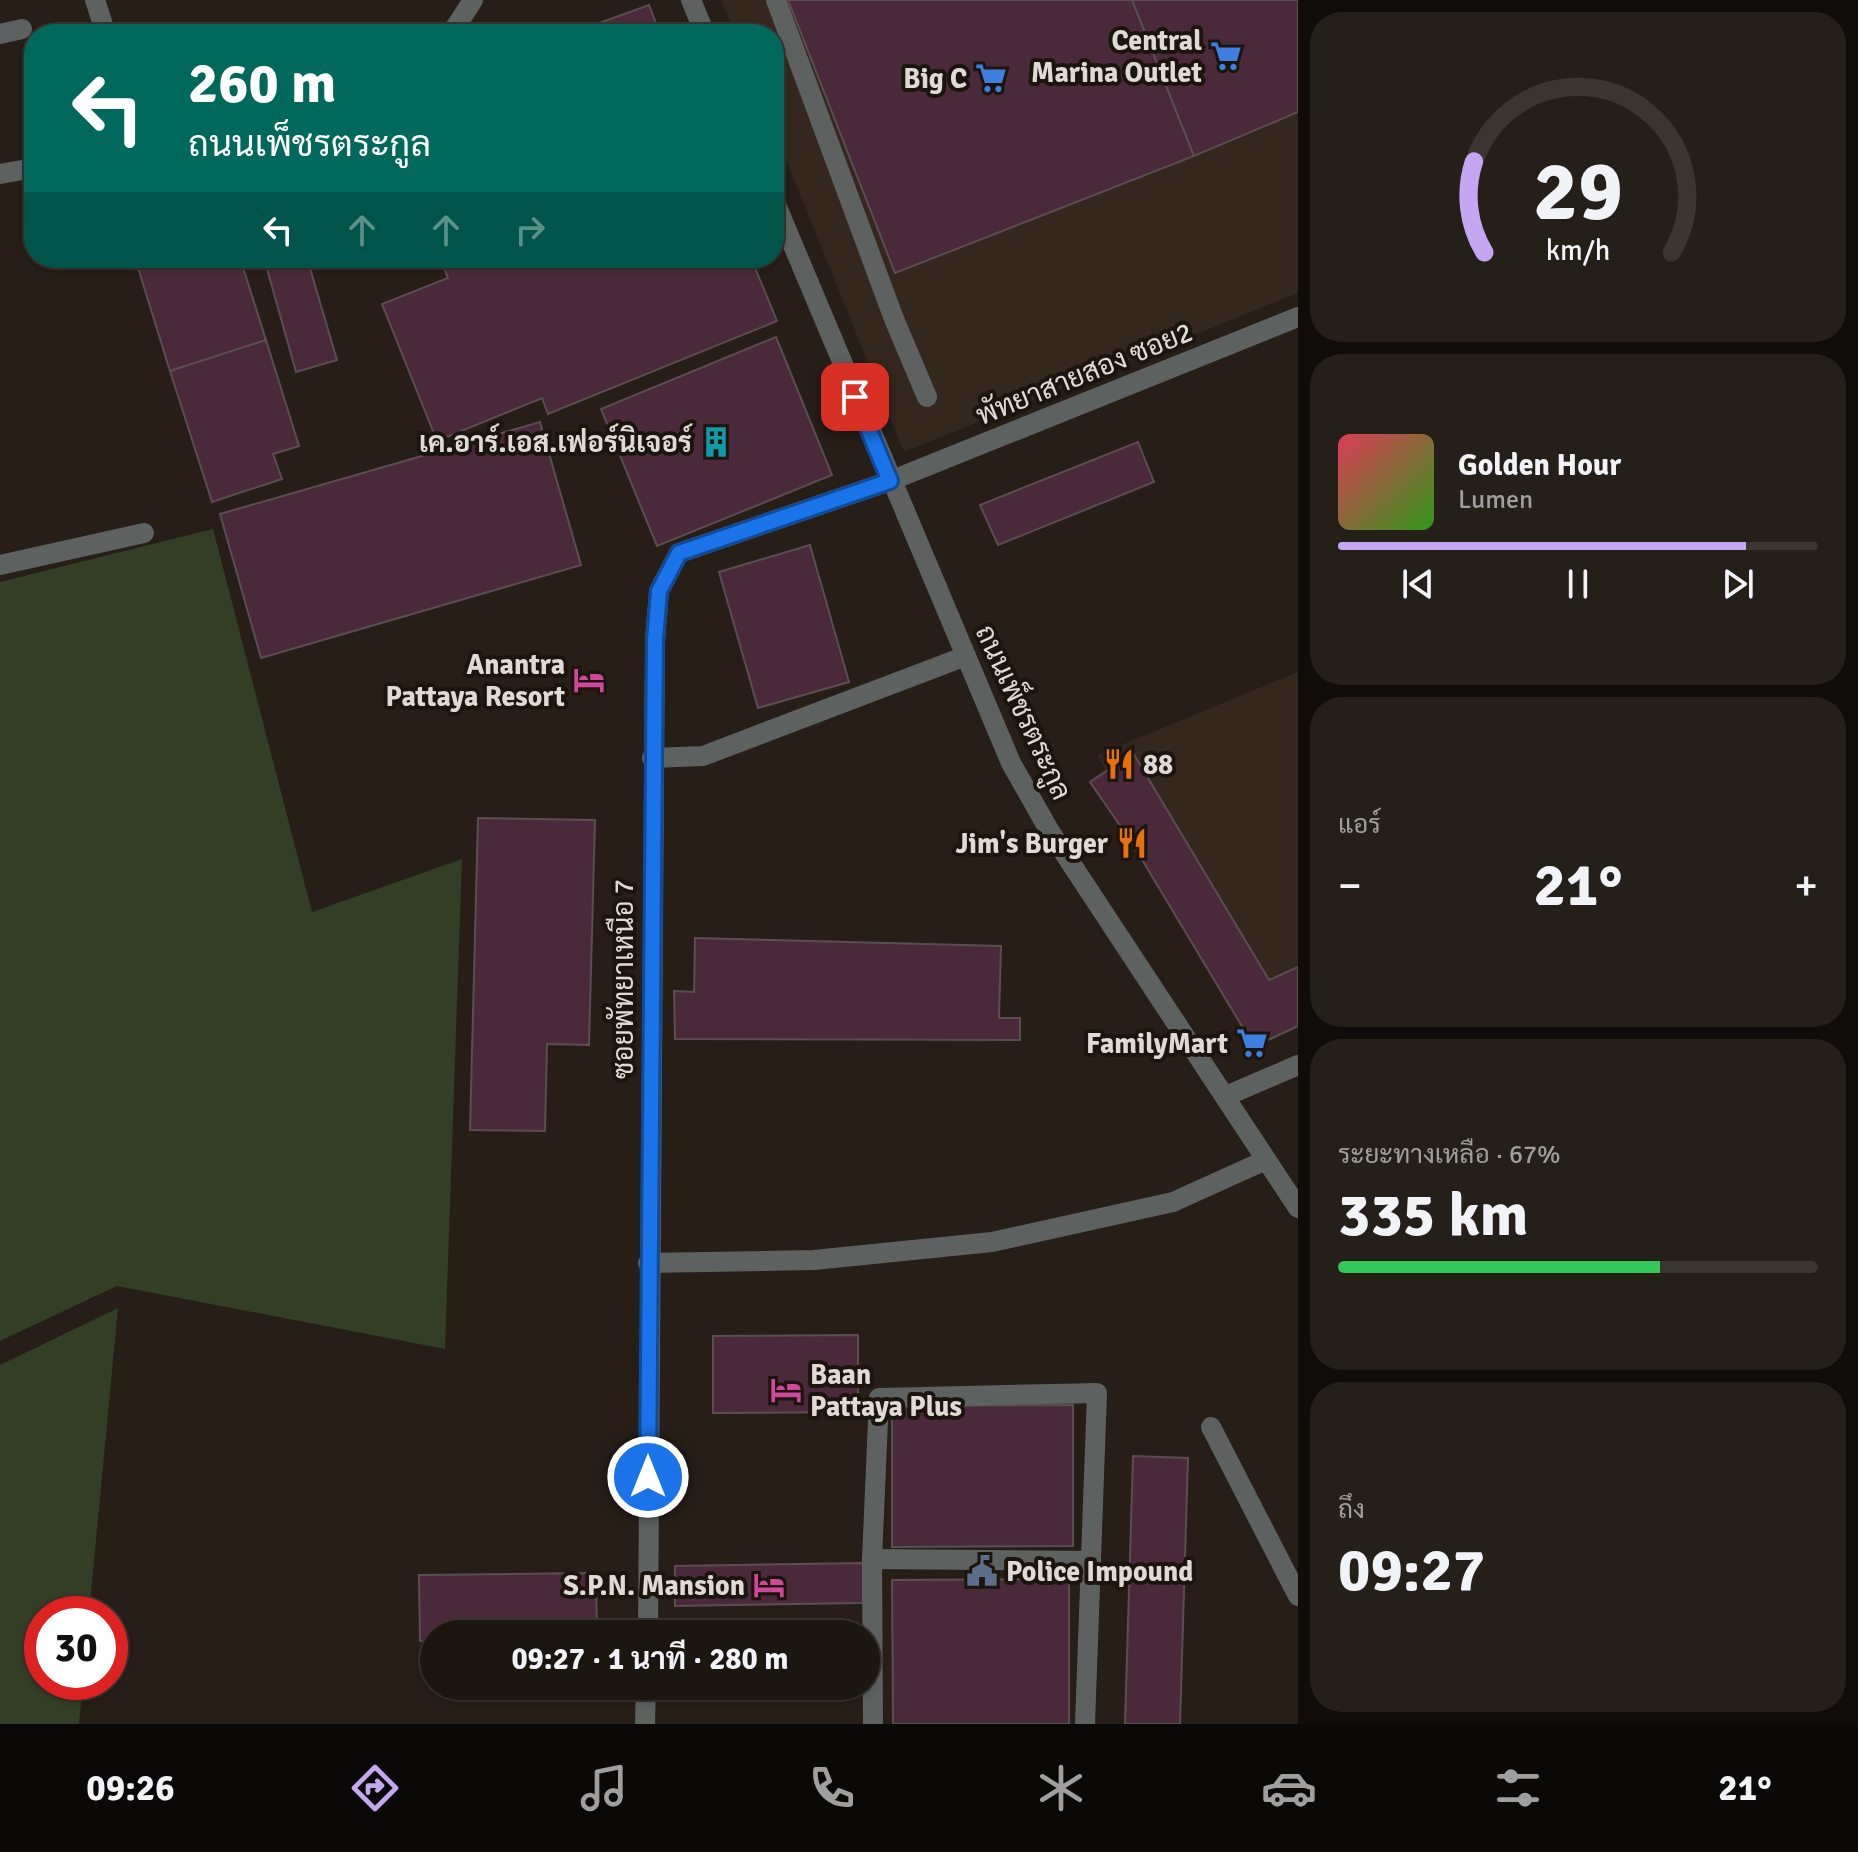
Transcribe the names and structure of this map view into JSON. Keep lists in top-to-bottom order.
{
  "streets": {
    "street": ["พัทยาสายสอง ซอย2", "ถนนเพ็ชรตระกูล", "ซอยพัทยาเหนือ 7"]
  },
  "crossings": [
    ["พัทยาสายสอง ซอย2", "ถนนเพ็ชรตระกูล"],
    ["พัทยาสายสอง ซอย2", "ซอยพัทยาเหนือ 7"],
    ["ถนนเพ็ชรตระกูล", "ซอยพัทยาเหนือ 7"]
  ],
  "places": {
    "supermarket": ["Central Marina Outlet", "Big C", "FamilyMart"],
    "building": ["เค.อาร์.เอส.เฟอร์นิเจอร์"],
    "hotel": ["Anantra Pattaya Resort", "Baan Pattaya Plus", "S.P.N. Mansion"],
    "restaurant": ["88", "Jim's Burger"],
    "public building": ["Police Impound"]
  },
  "page": {
    "turn": ["260 m", "ถนนเพ็ชรตระกูล"],
    "song": ["Golden Hour", "Lumen"],
    "tile": [
      "แอร์",
      ["ระยะทางเหลือ · 67%", "335 km"],
      ["ถึง", "09:27"]
    ],
    "heat": ["−", "21°", "+"],
    "limit": "30",
    "trip": "09:27 · 1 นาที · 280 m",
    "tabs": ["09:26", "21°"],
    "gauge": ["29", "km/h"]
  }
}
